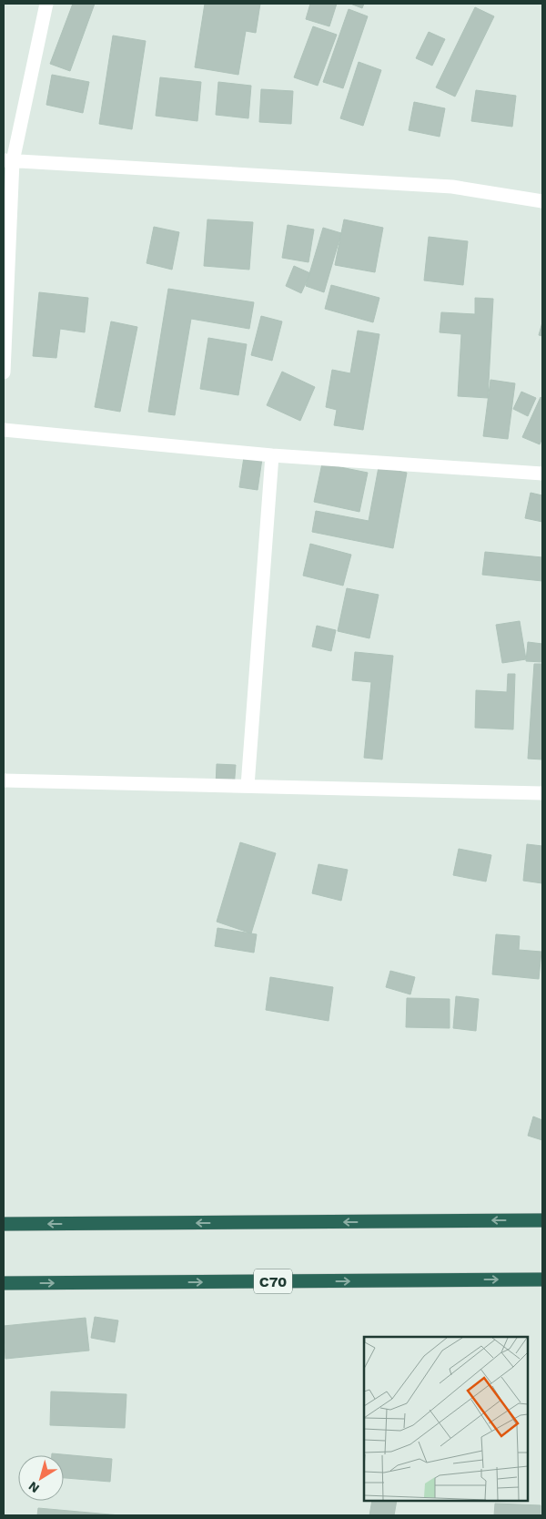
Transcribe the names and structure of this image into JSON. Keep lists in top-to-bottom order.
{
  "streets": {
    "highway": ["C70"]
  },
  "north": "bottom left"
}
